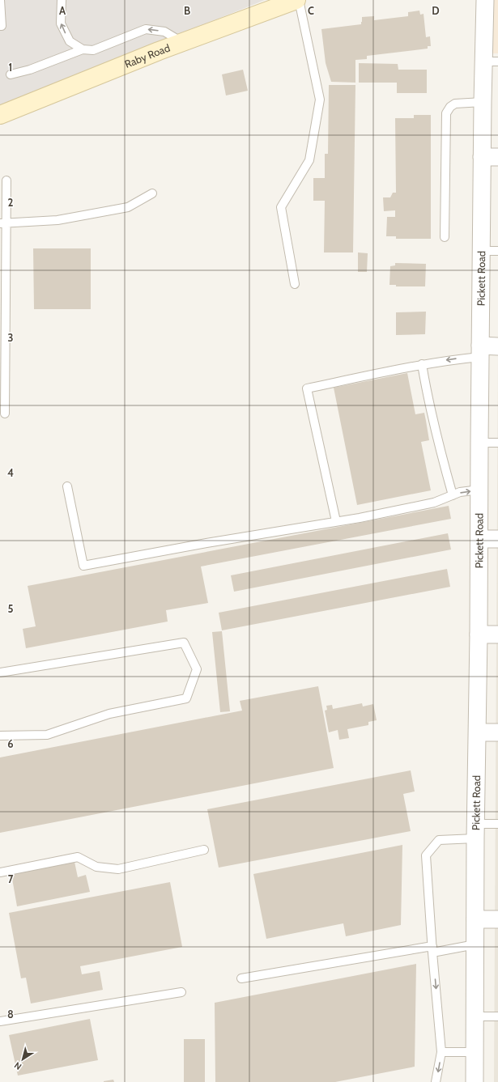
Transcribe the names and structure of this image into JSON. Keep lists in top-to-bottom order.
{
  "streets": {
    "street": ["Raby Road", "Pickett Road"]
  },
  "north": "bottom left",
  "grid": {
    "columns": [
      "A",
      "B",
      "C",
      "D"
    ],
    "rows": [
      "1",
      "2",
      "3",
      "4",
      "5",
      "6",
      "7",
      "8"
    ]
  }
}
